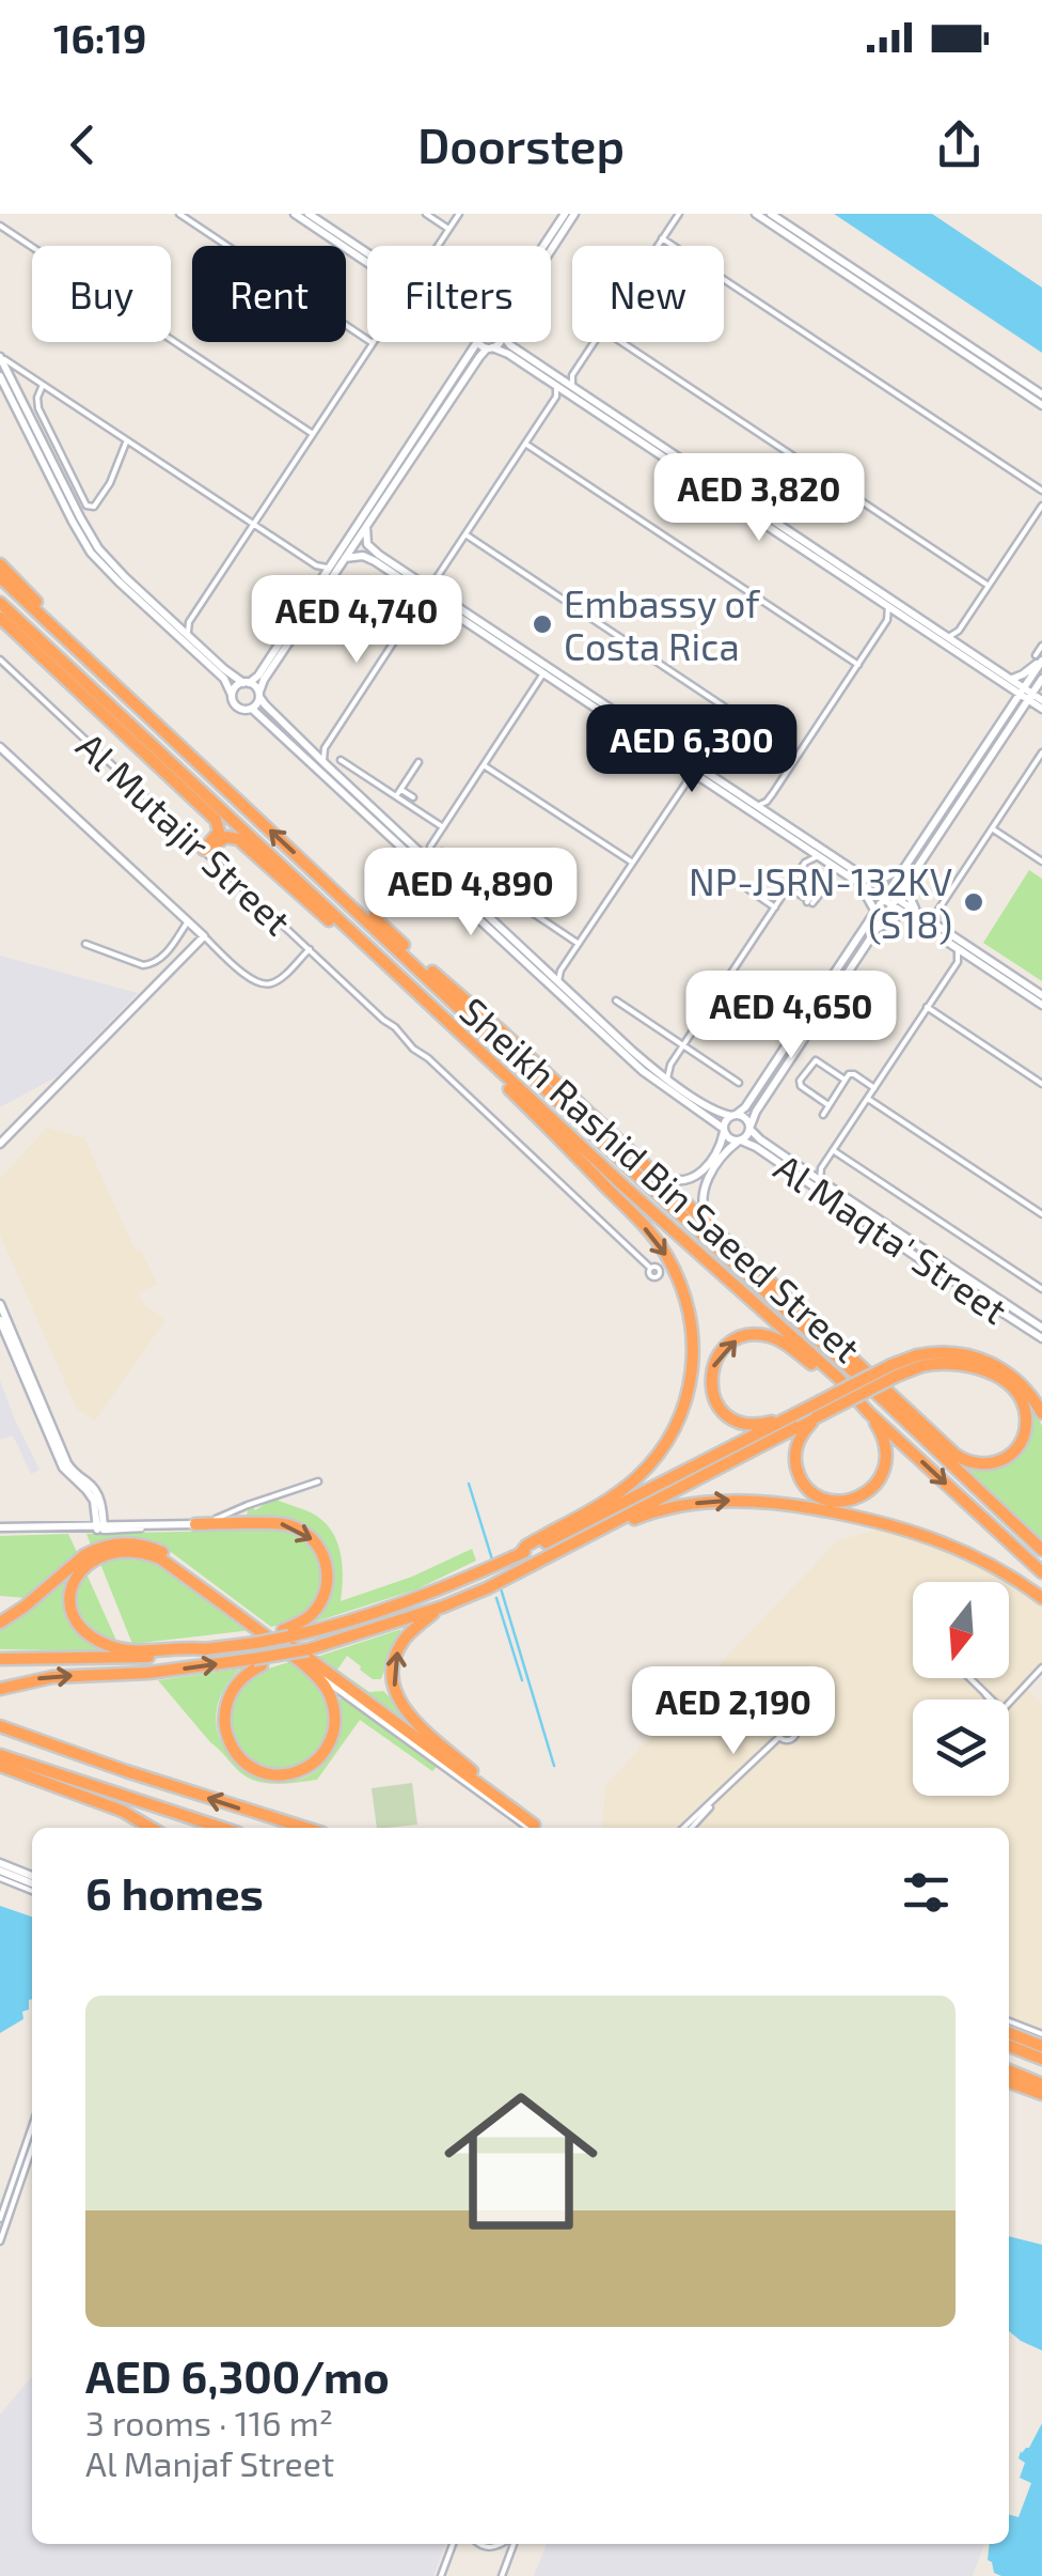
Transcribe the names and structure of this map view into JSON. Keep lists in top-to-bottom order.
{
  "streets": {
    "highway": ["Sheikh Rashid Bin Saeed Street"],
    "street": ["Al Mutajir Street", "Al Maqta' Street"]
  },
  "places": ["Embassy of Costa Rica", "NP-JSRN-132KV (S18)"],
  "north": "bottom",
  "page": {
    "status": "16:19",
    "header": "Doorstep",
    "chip": [
      "Buy",
      "Rent",
      "Filters",
      "New"
    ],
    "price": [
      "AED 3,820",
      "AED 4,740",
      "AED 6,300",
      "AED 4,890",
      "AED 4,650",
      "AED 2,190"
    ],
    "heading": "6 homes",
    "list": [
      {
        "name": "AED 6,300/mo",
        "note": "3 rooms · 116 m² · Al Manjaf Street"
      }
    ]
  }
}
